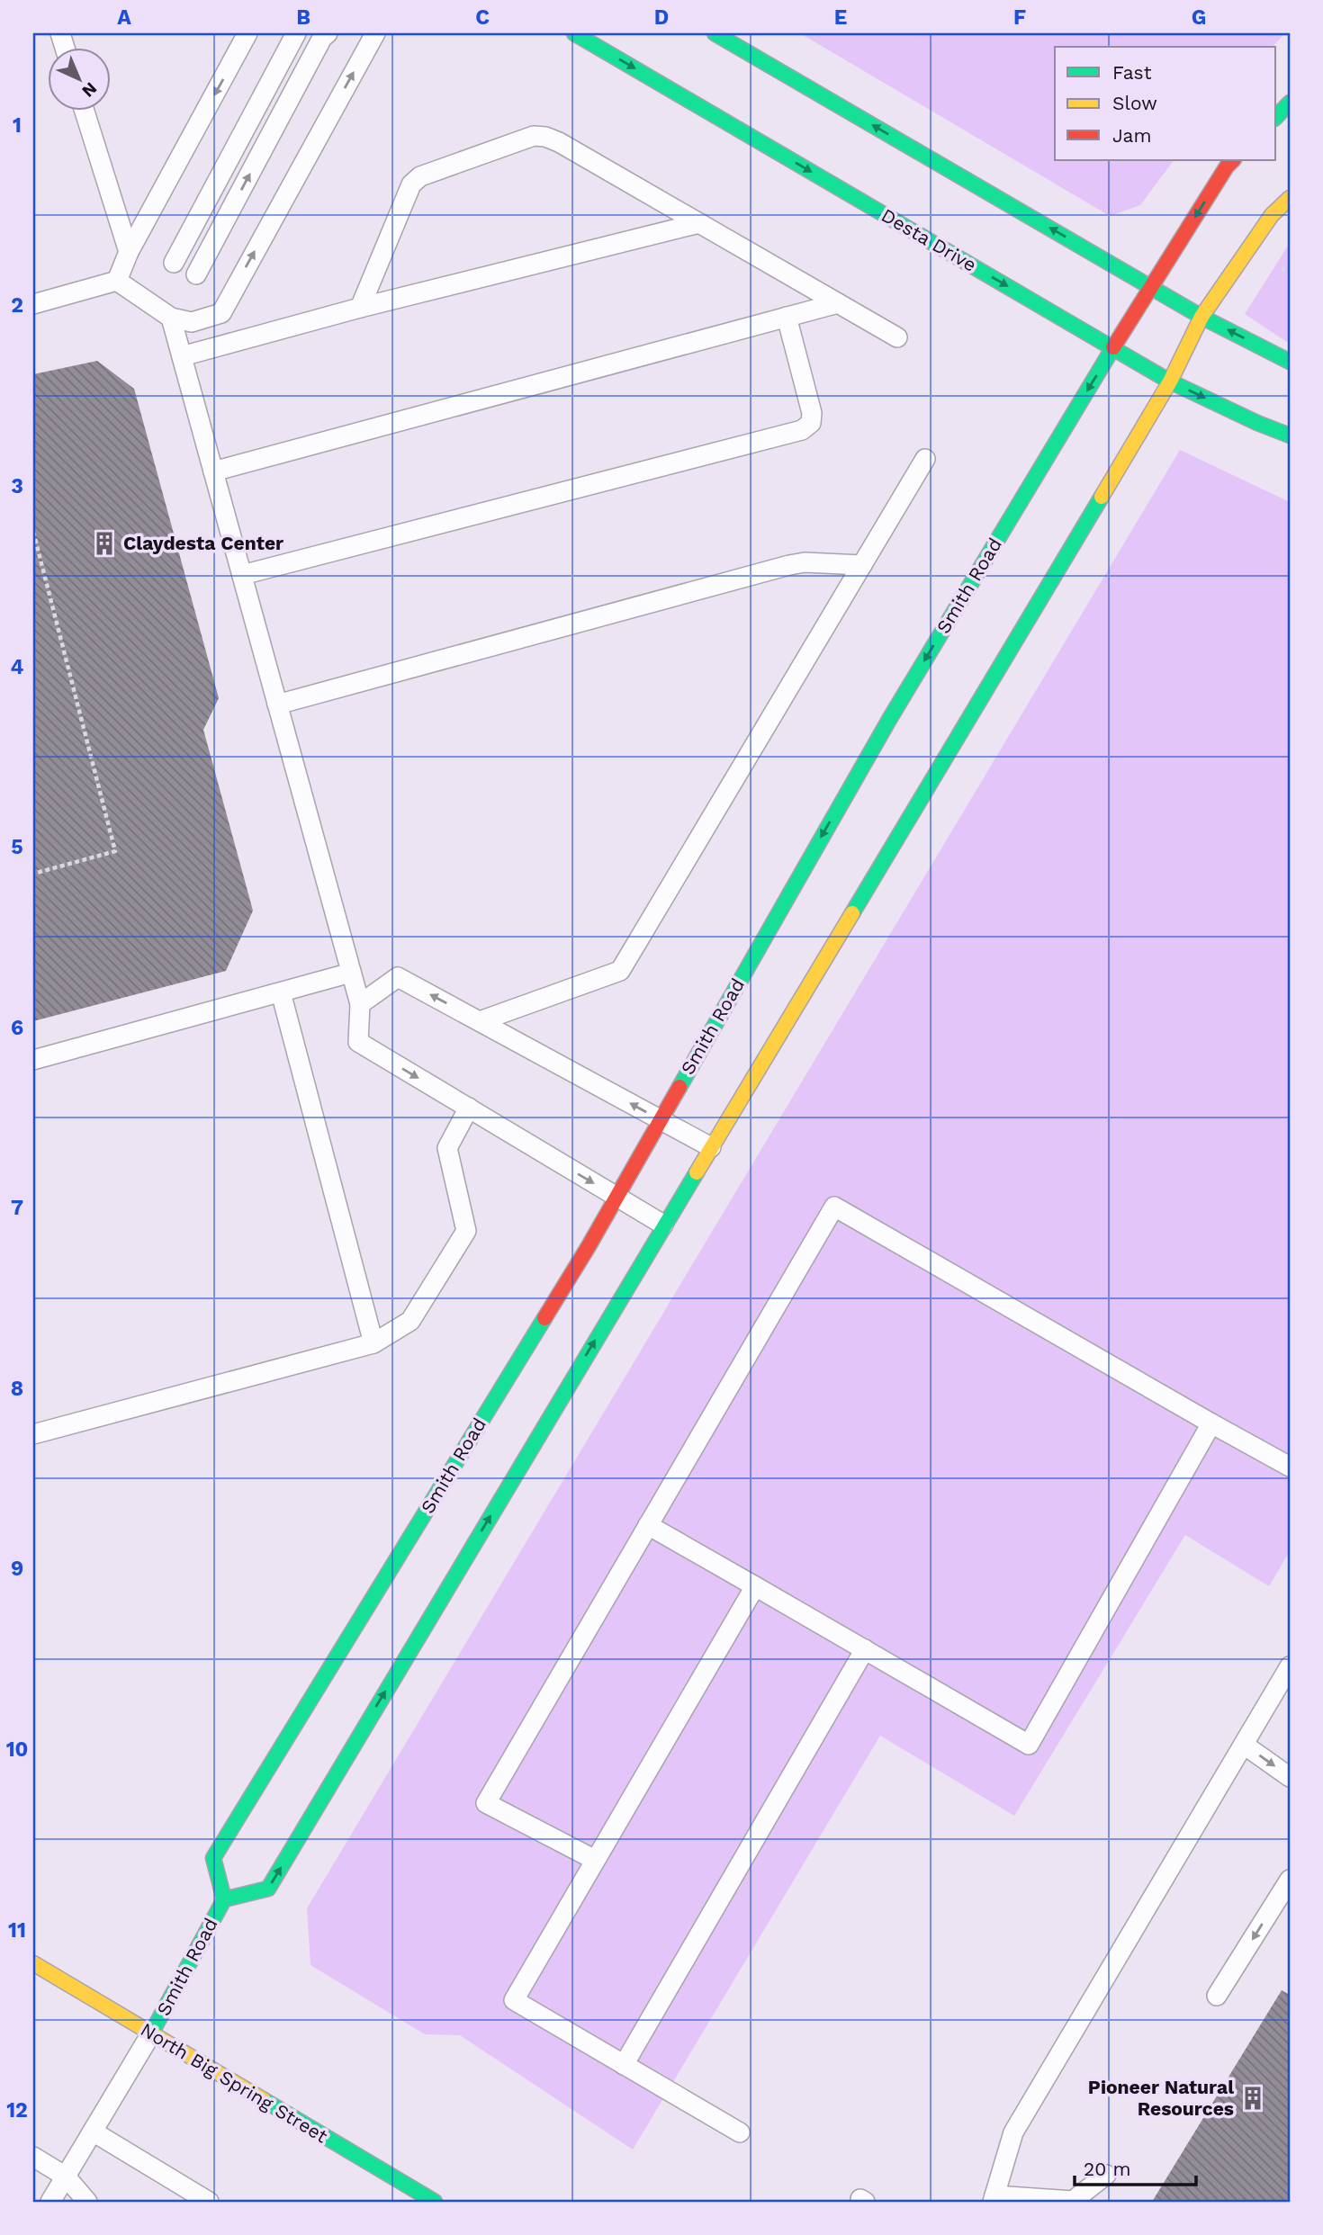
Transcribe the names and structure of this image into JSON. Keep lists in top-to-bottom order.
{
  "streets": {
    "main road": ["Desta Drive", "Smith Road", "North Big Spring Street"]
  },
  "crossings": [
    ["Desta Drive", "Smith Road"],
    ["Smith Road", "North Big Spring Street"]
  ],
  "places": {
    "building": ["Claydesta Center", "Pioneer Natural Resources"]
  },
  "legend": ["Fast", "Slow", "Jam"],
  "scale_bar": "20 m",
  "north": "bottom right",
  "grid": {
    "columns": [
      "A",
      "B",
      "C",
      "D",
      "E",
      "F",
      "G"
    ],
    "rows": [
      "1",
      "2",
      "3",
      "4",
      "5",
      "6",
      "7",
      "8",
      "9",
      "10",
      "11",
      "12"
    ]
  }
}
